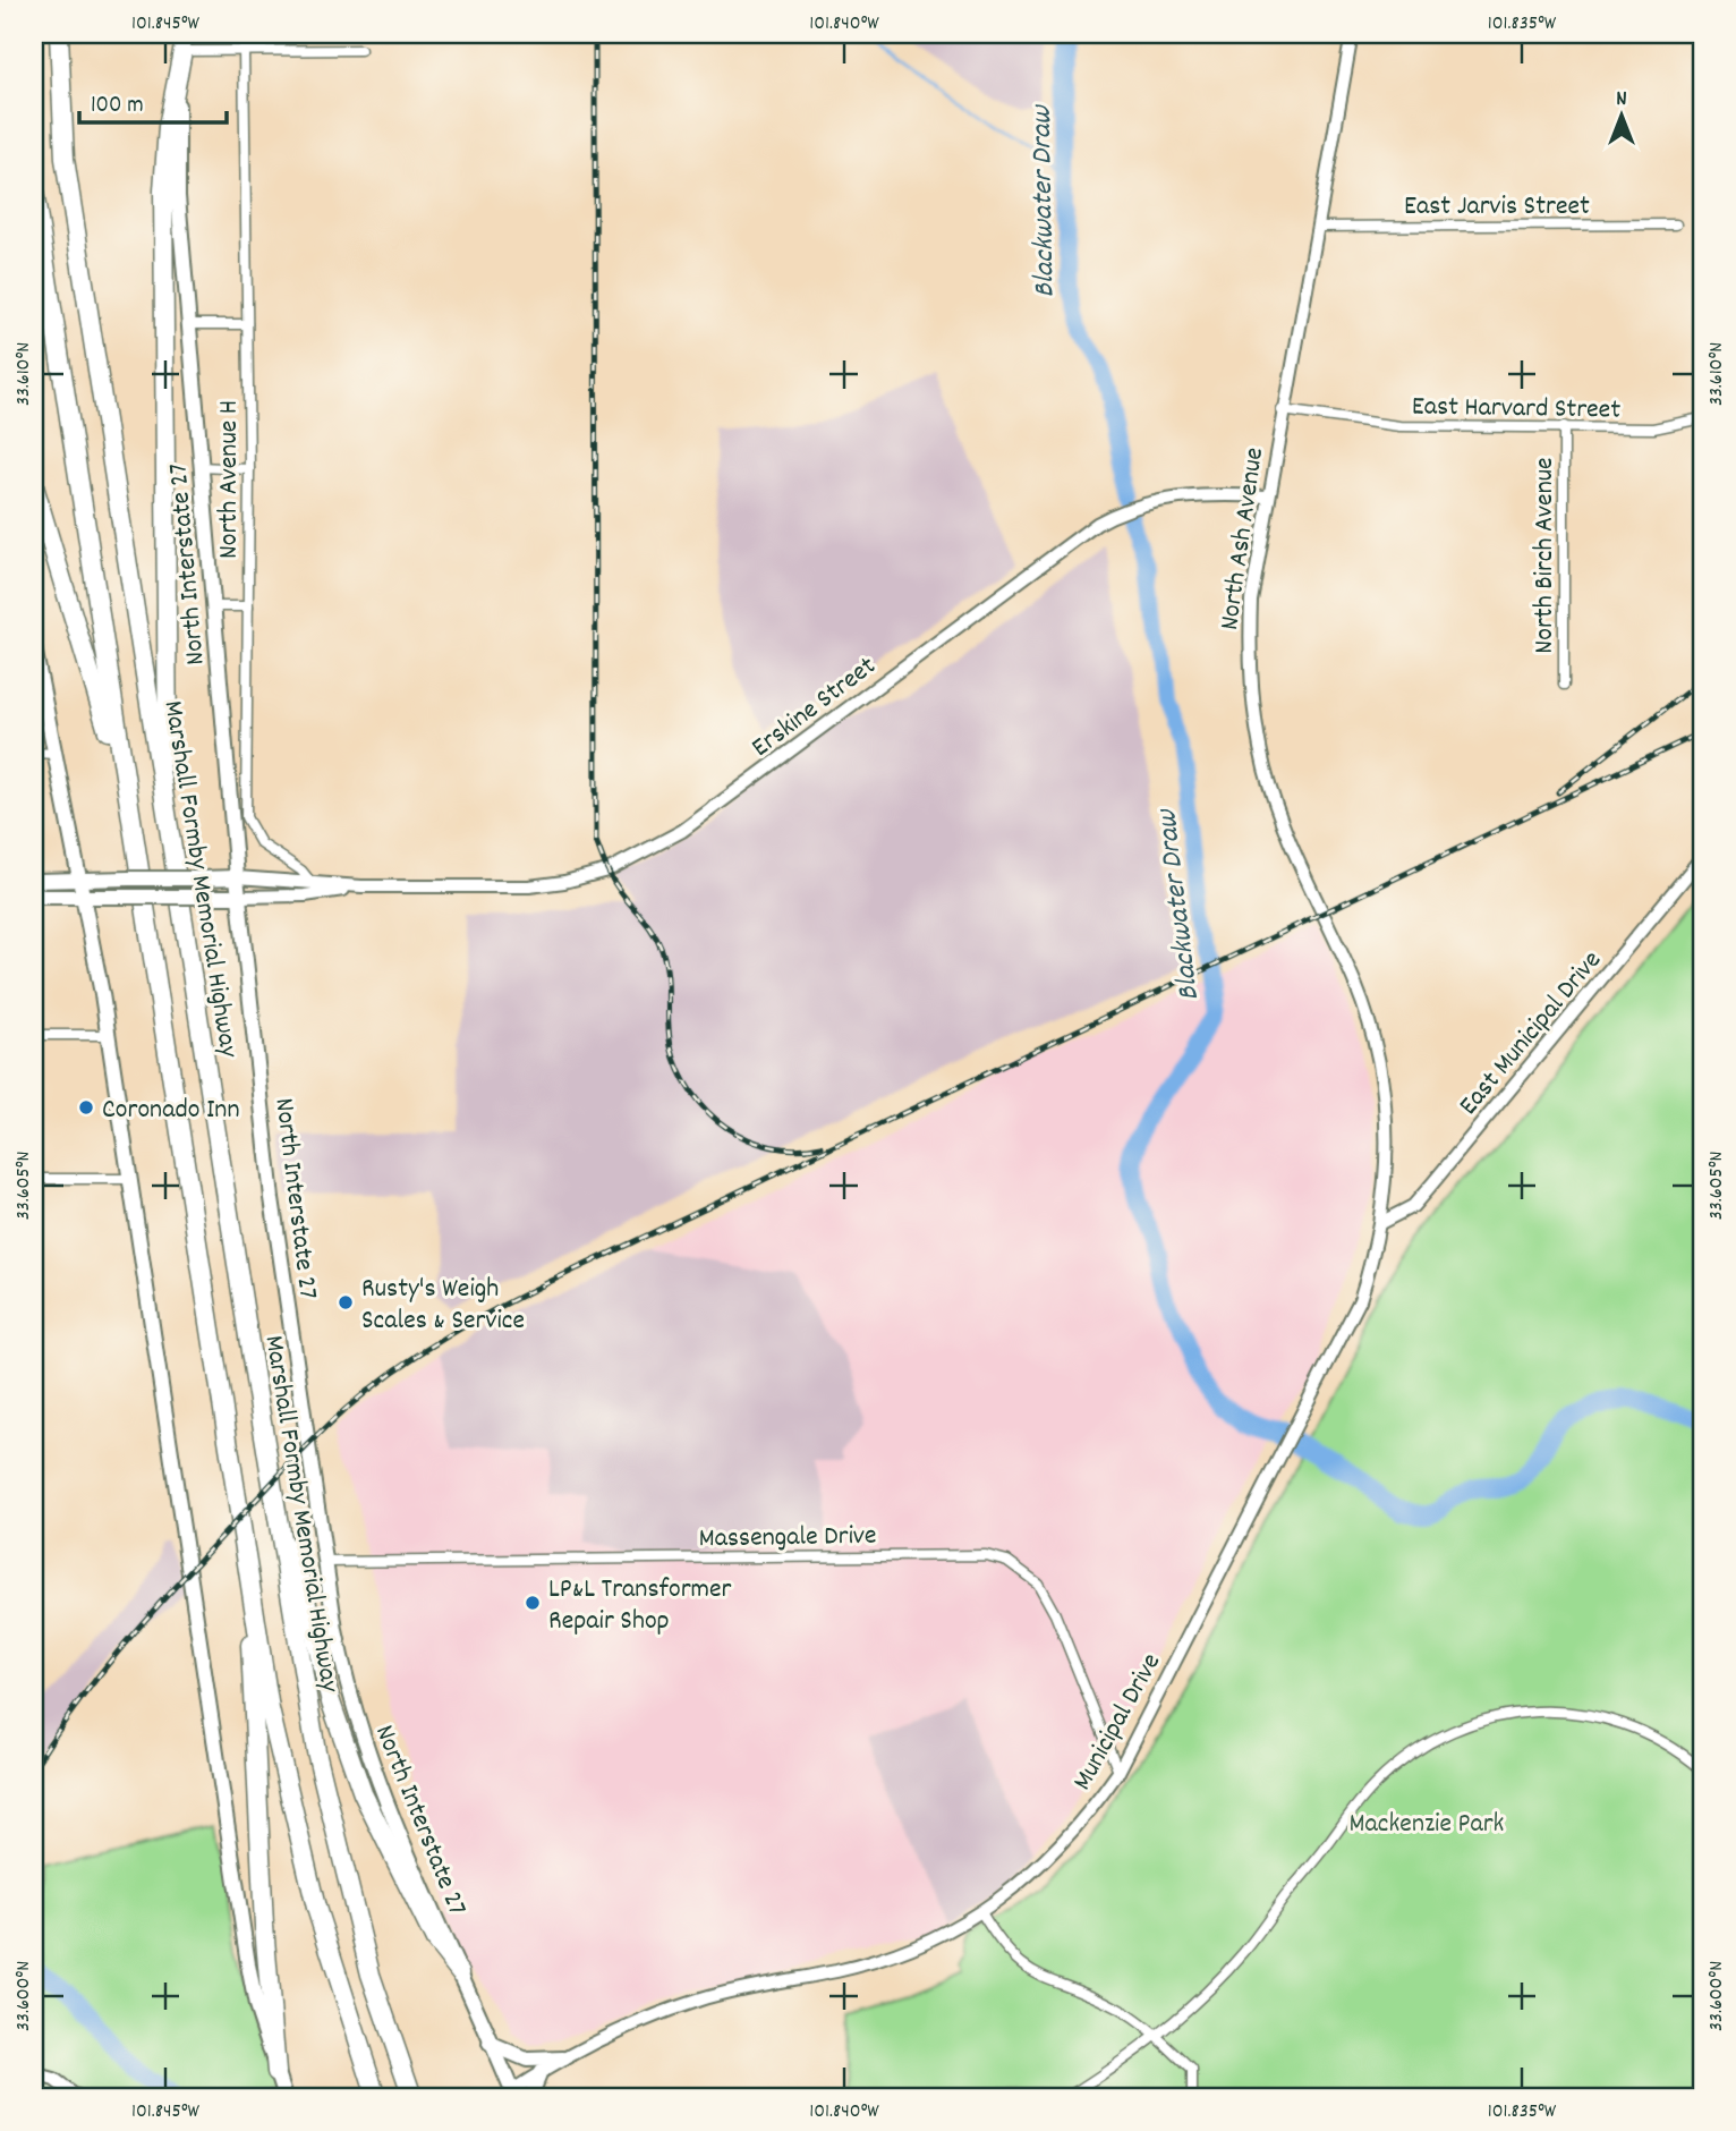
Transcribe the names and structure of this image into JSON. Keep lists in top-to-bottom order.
{
  "streets": {
    "highway": ["Marshall Formby Memorial Highway"],
    "main road": ["North Interstate 27", "Erskine Street"],
    "street": [
      "East Jarvis Street",
      "East Harvard Street",
      "North Avenue H",
      "North Ash Avenue",
      "North Birch Avenue",
      "East Municipal Drive",
      "Massengale Drive",
      "Municipal Drive"
    ]
  },
  "crossings": [
    ["East Jarvis Street", "North Ash Avenue"],
    ["East Harvard Street", "North Ash Avenue"],
    ["East Harvard Street", "North Birch Avenue"],
    ["North Avenue H", "Erskine Street"],
    ["North Ash Avenue", "Erskine Street"],
    ["North Ash Avenue", "East Municipal Drive"],
    ["North Ash Avenue", "Municipal Drive"],
    ["North Interstate 27", "Erskine Street"],
    ["North Interstate 27", "Massengale Drive"],
    ["North Interstate 27", "Municipal Drive"],
    ["East Municipal Drive", "Municipal Drive"],
    ["Massengale Drive", "Municipal Drive"]
  ],
  "water": ["Blackwater Draw"],
  "parks": ["Mackenzie Park"],
  "places": ["Coronado Inn", "Rusty's Weigh Scales & Service", "LP&L Transformer Repair Shop"],
  "scale_bar": "100 m",
  "north": "top",
  "coordinates": [
    "101.845°W",
    "101.840°W",
    "101.835°W",
    "33.610°N",
    "33.605°N",
    "33.600°N"
  ]
}
